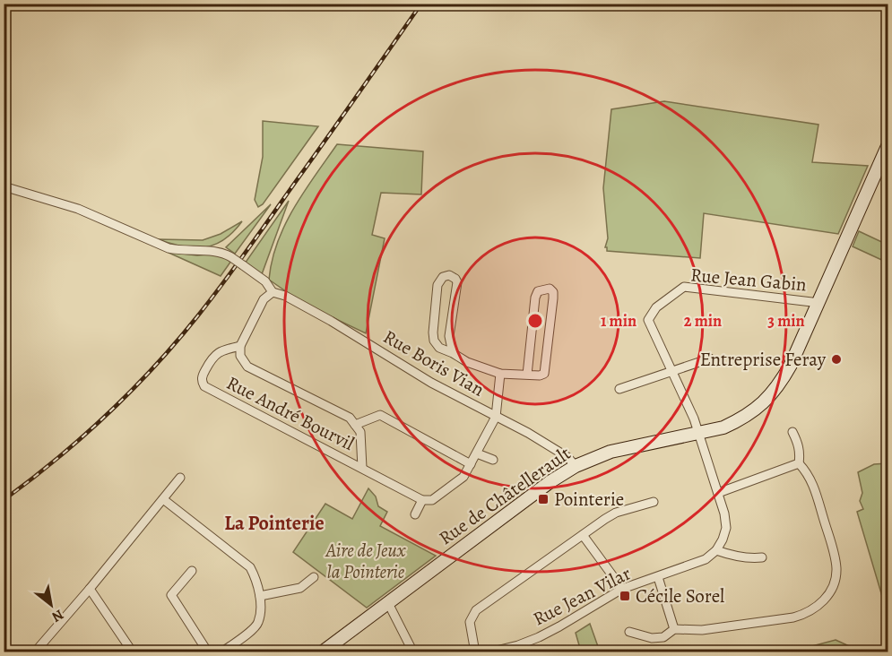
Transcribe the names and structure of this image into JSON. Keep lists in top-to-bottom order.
{
  "streets": {
    "main road": ["Rue de Châtellerault"],
    "street": [
      "Rue Jean Gabin",
      "Rue Boris Vian",
      "Rue André Bourvil",
      "Rue Jean Vilar"
    ]
  },
  "crossings": [
    ["Rue Jean Gabin", "Rue de Châtellerault"],
    ["Rue Boris Vian", "Rue de Châtellerault"]
  ],
  "districts": ["La Pointerie"],
  "parks": ["Aire de Jeux la Pointerie"],
  "places": {
    "other": ["Entreprise Feray"],
    "transit": ["Pointerie", "Cécile Sorel"]
  },
  "north": "bottom right",
  "rings": ["1 min", "2 min", "3 min"]
}
